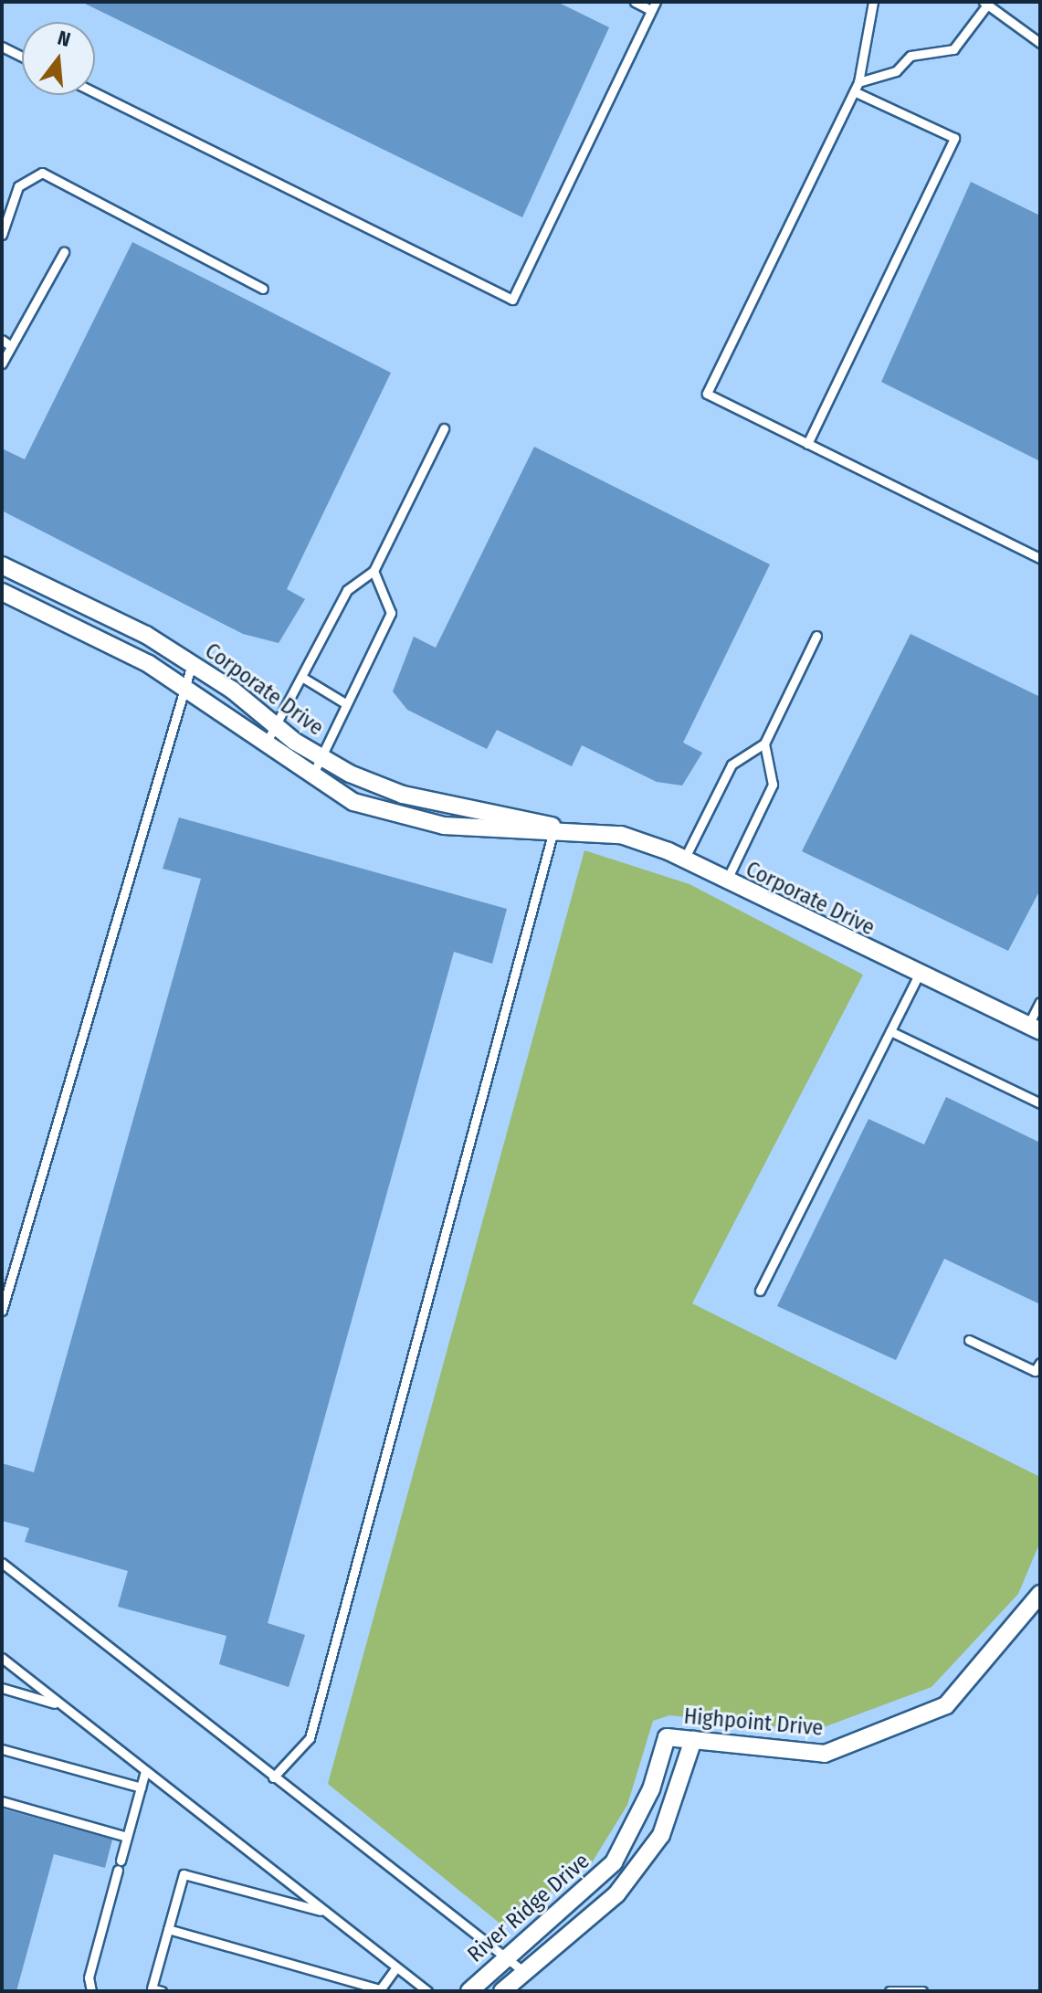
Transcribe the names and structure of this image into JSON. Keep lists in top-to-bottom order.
{
  "streets": {
    "street": ["Corporate Drive", "Highpoint Drive", "River Ridge Drive"]
  },
  "crossings": [
    ["Highpoint Drive", "River Ridge Drive"]
  ],
  "north": "top"
}
